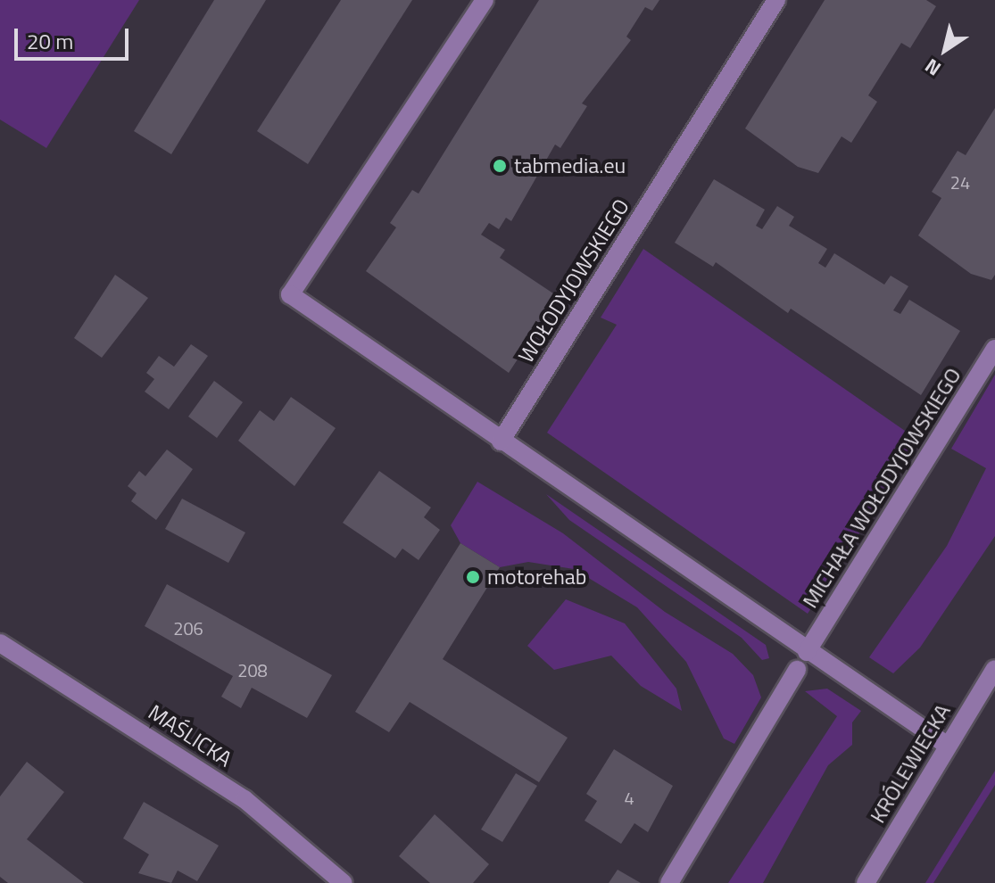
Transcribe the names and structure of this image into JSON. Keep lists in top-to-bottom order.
{
  "streets": {
    "street": [
      "WOŁODYJOWSKIEGO",
      "MICHAŁA WOŁODYJOWSKIEGO",
      "MAŚLICKA",
      "KRÓLEWIECKA"
    ]
  },
  "places": ["tabmedia.eu", "motorehab"],
  "house_numbers": [
    "24",
    "206",
    "208",
    "4"
  ],
  "scale_bar": "20 m",
  "north": "bottom left"
}
